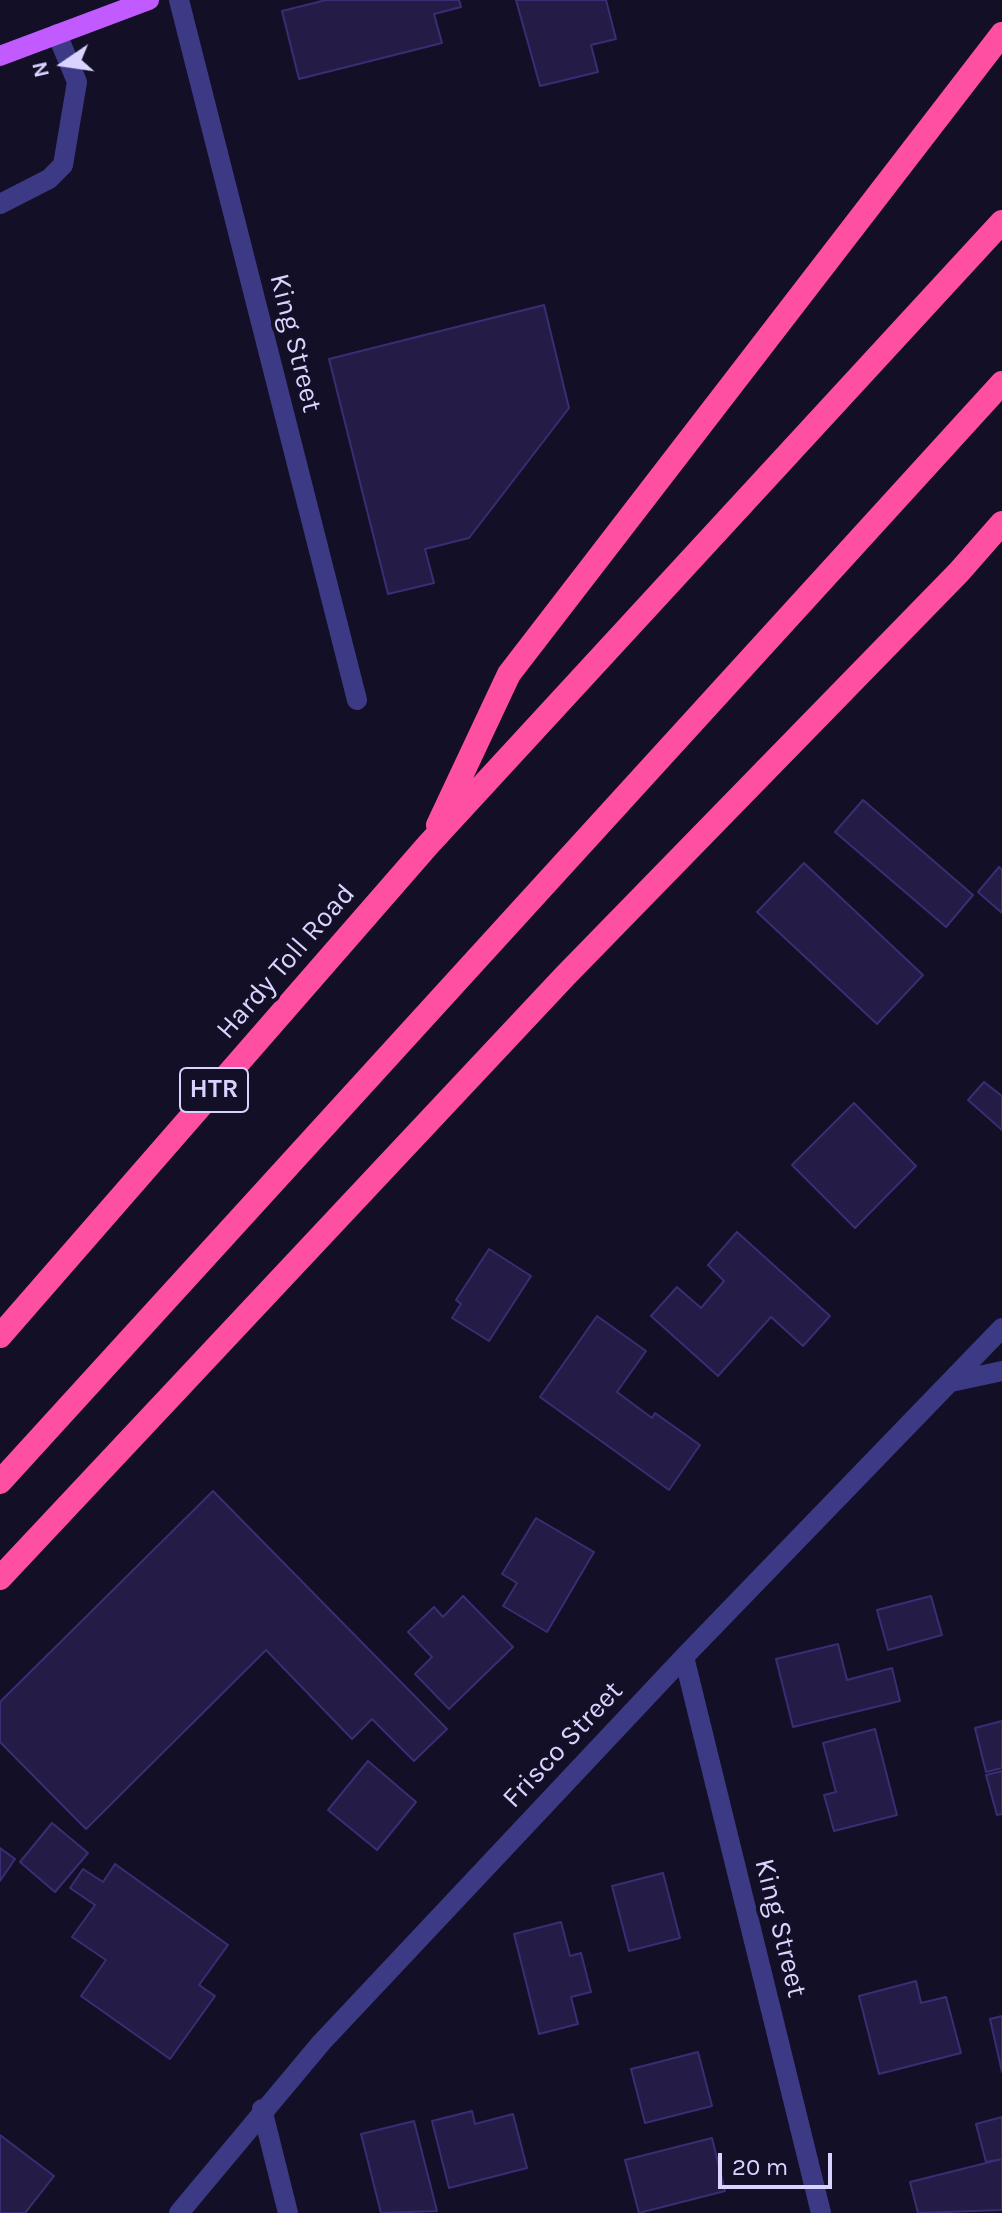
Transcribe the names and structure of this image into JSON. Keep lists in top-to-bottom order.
{
  "streets": {
    "highway": ["Hardy Toll Road", "HTR"],
    "street": ["King Street", "Frisco Street"]
  },
  "crossings": [
    ["King Street", "Frisco Street"]
  ],
  "scale_bar": "20 m",
  "north": "left"
}
